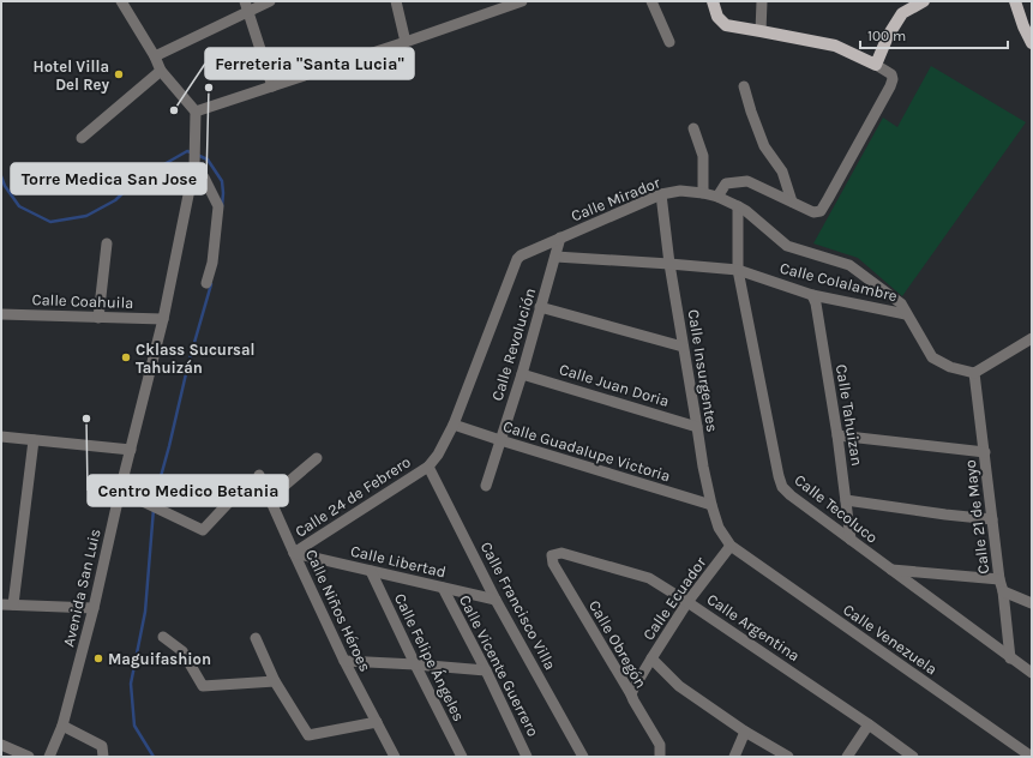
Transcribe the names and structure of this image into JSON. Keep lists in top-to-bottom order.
{
  "streets": {
    "street": [
      "Calle Mirador",
      "Calle Colalambre",
      "Calle Coahuila",
      "Calle Revolución",
      "Calle Insurgentes",
      "Calle Juan Doria",
      "Calle Tahuizan",
      "Calle Guadalupe Victoria",
      "Calle 24 de Febrero",
      "Calle Tecoluco",
      "Calle 21 de Mayo",
      "Calle Libertad",
      "Avenida San Luis",
      "Calle Ecuador",
      "Calle Francisco Villa",
      "Calle Niños Héroes",
      "Calle Argentina",
      "Calle Venezuela",
      "Calle Obregón",
      "Calle Felipe Ángeles",
      "Calle Vicente Guerrero"
    ]
  },
  "crossings": [
    ["Calle Mirador", "Calle Colalambre"],
    ["Calle Mirador", "Calle Revolución"],
    ["Calle Mirador", "Calle Insurgentes"],
    ["Calle Mirador", "Calle Guadalupe Victoria"],
    ["Calle Mirador", "Calle Tecoluco"],
    ["Calle Mirador", "Calle 21 de Mayo"],
    ["Calle Colalambre", "Calle Revolución"],
    ["Calle Colalambre", "Calle Insurgentes"],
    ["Calle Colalambre", "Calle Tahuizan"],
    ["Calle Colalambre", "Calle Tecoluco"],
    ["Calle Coahuila", "Avenida San Luis"],
    ["Calle Revolución", "Calle Juan Doria"],
    ["Calle Revolución", "Calle Guadalupe Victoria"],
    ["Calle Insurgentes", "Calle Juan Doria"],
    ["Calle Insurgentes", "Calle Guadalupe Victoria"],
    ["Calle Insurgentes", "Calle Ecuador"],
    ["Calle Insurgentes", "Calle Venezuela"],
    ["Calle Tahuizan", "Calle Tecoluco"],
    ["Calle 24 de Febrero", "Calle Libertad"],
    ["Calle 24 de Febrero", "Calle Francisco Villa"],
    ["Calle 24 de Febrero", "Calle Niños Héroes"],
    ["Calle Tecoluco", "Calle 21 de Mayo"],
    ["Calle Libertad", "Calle Francisco Villa"],
    ["Calle Libertad", "Calle Niños Héroes"],
    ["Calle Libertad", "Calle Felipe Ángeles"],
    ["Calle Libertad", "Calle Vicente Guerrero"],
    ["Calle Ecuador", "Calle Argentina"],
    ["Calle Ecuador", "Calle Venezuela"],
    ["Calle Ecuador", "Calle Obregón"],
    ["Calle Argentina", "Calle Obregón"]
  ],
  "places": [
    "Hotel Villa Del Rey",
    "Torre Medica San Jose",
    "Ferreteria \"Santa Lucia\"",
    "Cklass Sucursal Tahuizán",
    "Centro Medico Betania",
    "Maguifashion"
  ],
  "scale_bar": "100 m"
}
